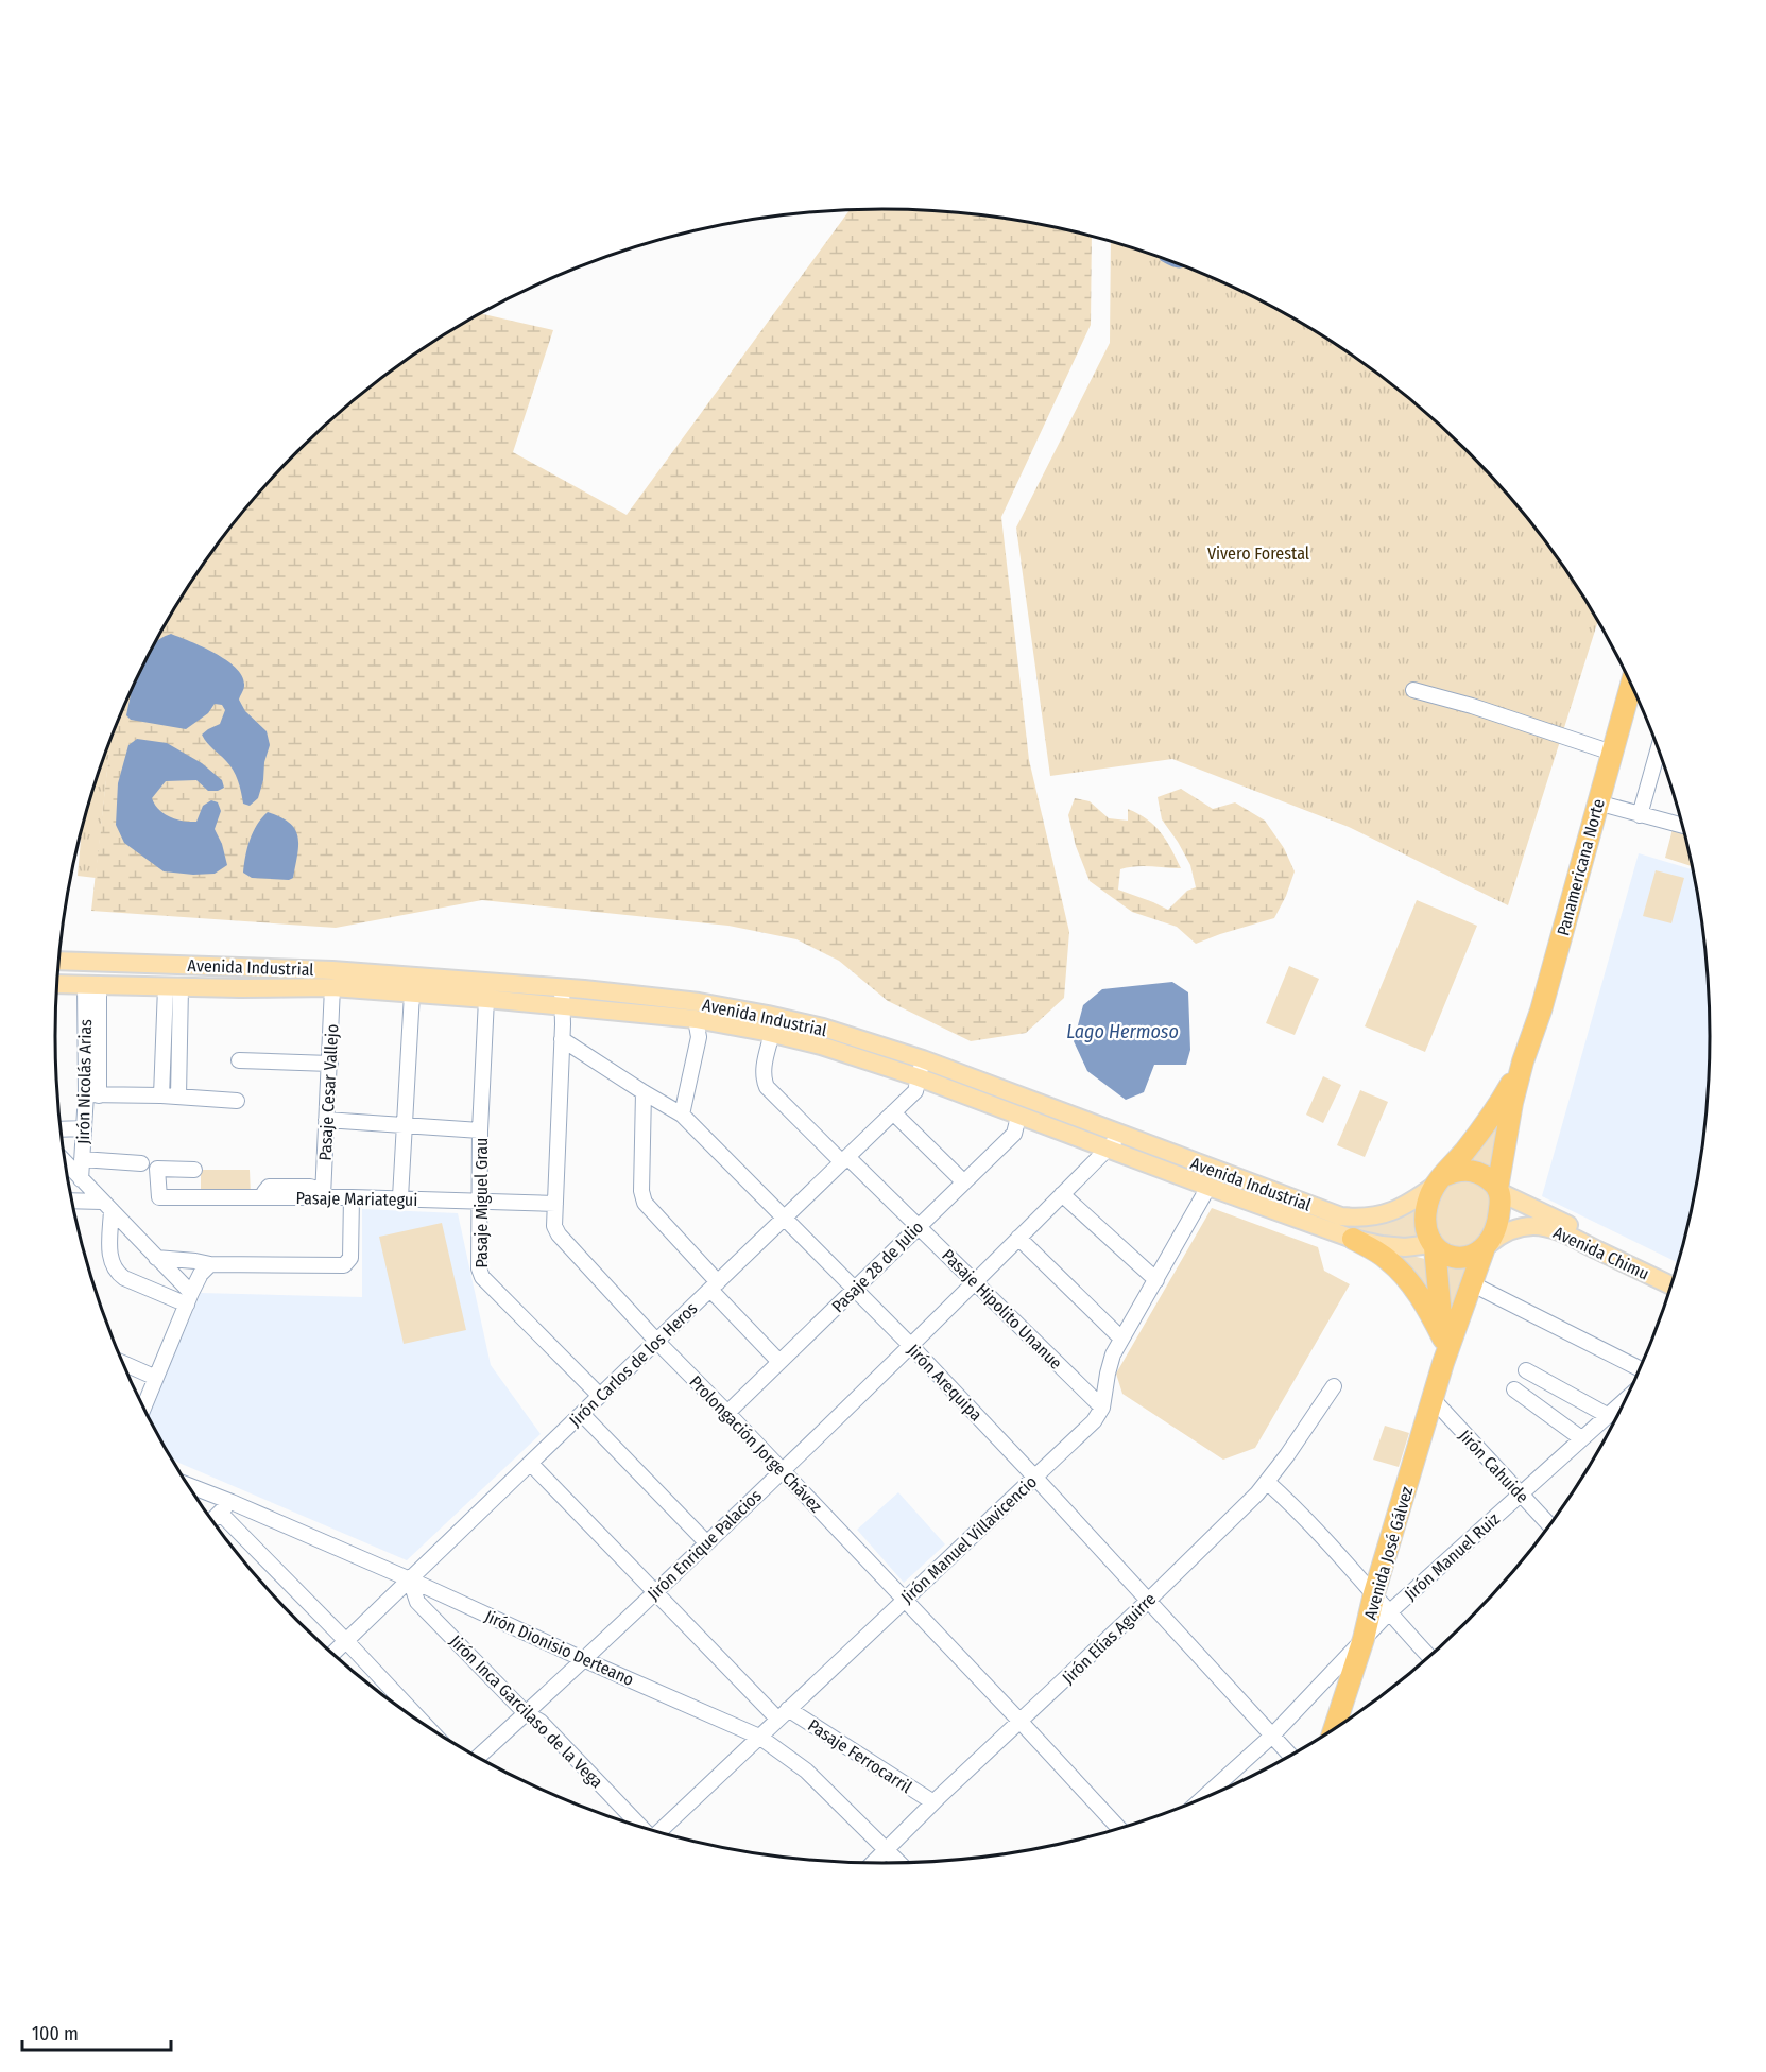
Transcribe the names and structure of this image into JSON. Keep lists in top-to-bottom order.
{
  "streets": {
    "highway": ["Panamericana Norte", "Avenida José Gálvez"],
    "main road": ["Avenida Industrial", "Avenida Chimu"],
    "street": [
      "Jirón Nicolás Arias",
      "Pasaje Cesar Vallejo",
      "Pasaje Mariategui",
      "Pasaje Miguel Grau",
      "Pasaje 28 de Julio",
      "Pasaje Hipolito Unanue",
      "Jirón Carlos de los Heros",
      "Jirón Arequipa",
      "Prolongación Jorge Chávez",
      "Jirón Cahuide",
      "Jirón Manuel Villavicencio",
      "Jirón Enrique Palacios",
      "Jirón Manuel Ruiz",
      "Jirón Elías Aguirre",
      "Jirón Dionisio Derteano",
      "Jirón Inca Garcilaso de la Vega",
      "Pasaje Ferrocarril"
    ]
  },
  "crossings": [
    ["Panamericana Norte", "Avenida Industrial"],
    ["Panamericana Norte", "Avenida Chimu"],
    ["Panamericana Norte", "Avenida José Gálvez"],
    ["Avenida Industrial", "Jirón Nicolás Arias"],
    ["Avenida Industrial", "Pasaje Cesar Vallejo"],
    ["Avenida Industrial", "Pasaje Miguel Grau"],
    ["Avenida Industrial", "Avenida Chimu"],
    ["Avenida Industrial", "Pasaje 28 de Julio"],
    ["Avenida Industrial", "Pasaje Hipolito Unanue"],
    ["Avenida Industrial", "Jirón Carlos de los Heros"],
    ["Avenida Industrial", "Prolongación Jorge Chávez"],
    ["Avenida Industrial", "Jirón Enrique Palacios"],
    ["Avenida Industrial", "Avenida José Gálvez"],
    ["Pasaje Cesar Vallejo", "Pasaje Mariategui"],
    ["Pasaje Mariategui", "Pasaje Miguel Grau"],
    ["Pasaje Mariategui", "Prolongación Jorge Chávez"],
    ["Pasaje Miguel Grau", "Jirón Carlos de los Heros"],
    ["Avenida Chimu", "Avenida José Gálvez"],
    ["Pasaje 28 de Julio", "Pasaje Hipolito Unanue"],
    ["Pasaje 28 de Julio", "Jirón Arequipa"],
    ["Pasaje 28 de Julio", "Prolongación Jorge Chávez"],
    ["Pasaje Hipolito Unanue", "Jirón Carlos de los Heros"],
    ["Pasaje Hipolito Unanue", "Jirón Manuel Villavicencio"],
    ["Pasaje Hipolito Unanue", "Jirón Enrique Palacios"],
    ["Jirón Carlos de los Heros", "Jirón Arequipa"],
    ["Jirón Carlos de los Heros", "Prolongación Jorge Chávez"],
    ["Jirón Carlos de los Heros", "Jirón Dionisio Derteano"],
    ["Jirón Carlos de los Heros", "Jirón Inca Garcilaso de la Vega"],
    ["Jirón Carlos de los Heros", "Pasaje Ferrocarril"],
    ["Jirón Arequipa", "Prolongación Jorge Chávez"],
    ["Jirón Arequipa", "Jirón Manuel Villavicencio"],
    ["Jirón Arequipa", "Jirón Enrique Palacios"],
    ["Jirón Arequipa", "Jirón Manuel Ruiz"],
    ["Jirón Arequipa", "Jirón Elías Aguirre"],
    ["Prolongación Jorge Chávez", "Jirón Manuel Villavicencio"],
    ["Prolongación Jorge Chávez", "Jirón Enrique Palacios"],
    ["Prolongación Jorge Chávez", "Jirón Elías Aguirre"],
    ["Jirón Cahuide", "Avenida José Gálvez"],
    ["Jirón Cahuide", "Jirón Manuel Ruiz"],
    ["Jirón Manuel Villavicencio", "Jirón Dionisio Derteano"],
    ["Jirón Manuel Villavicencio", "Pasaje Ferrocarril"],
    ["Jirón Enrique Palacios", "Jirón Dionisio Derteano"],
    ["Jirón Enrique Palacios", "Jirón Inca Garcilaso de la Vega"],
    ["Jirón Enrique Palacios", "Pasaje Ferrocarril"],
    ["Avenida José Gálvez", "Jirón Manuel Ruiz"],
    ["Jirón Elías Aguirre", "Jirón Dionisio Derteano"],
    ["Jirón Elías Aguirre", "Pasaje Ferrocarril"],
    ["Jirón Dionisio Derteano", "Jirón Inca Garcilaso de la Vega"]
  ],
  "water": ["Lago Hermoso"],
  "parks": ["Vivero Forestal"],
  "scale_bar": "100 m"
}
